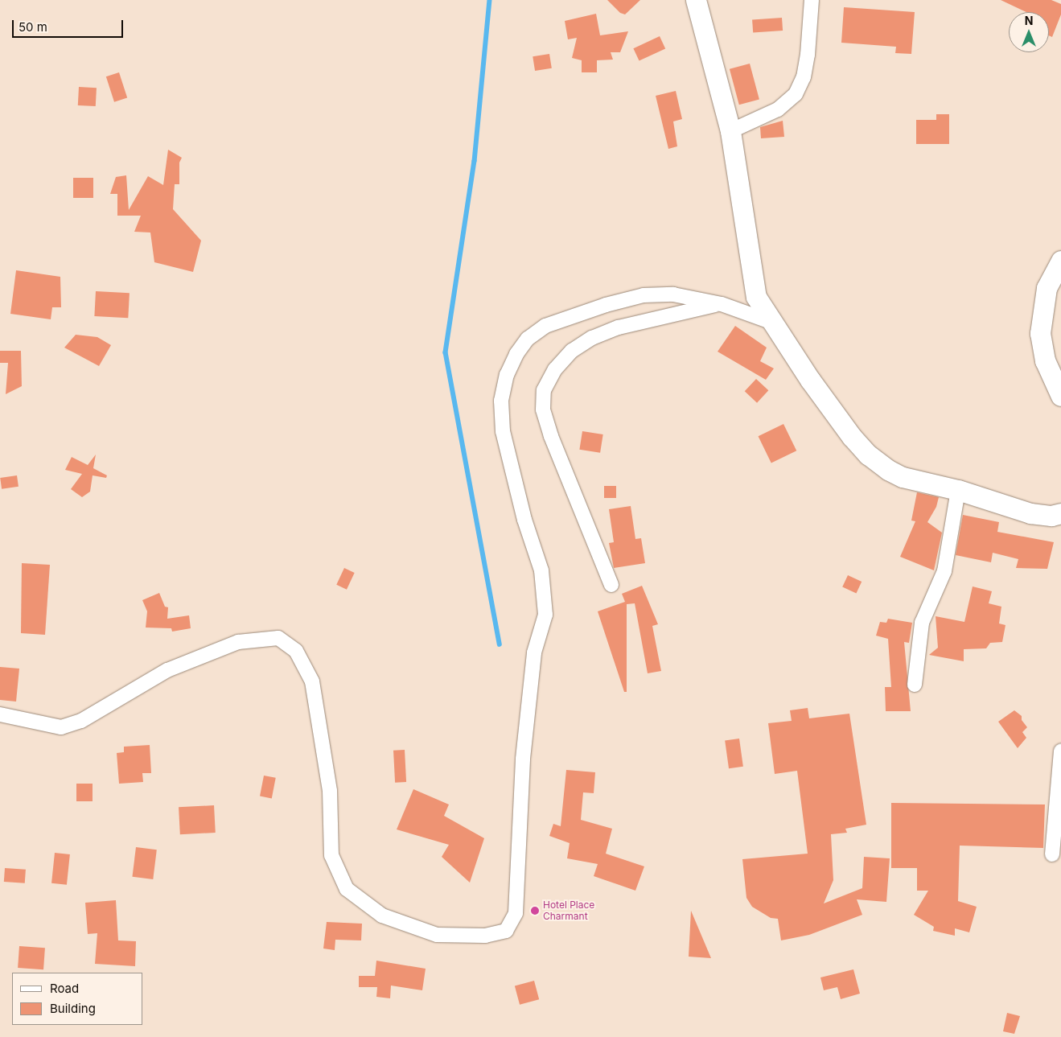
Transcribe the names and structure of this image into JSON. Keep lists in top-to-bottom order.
{
  "places": ["Hotel Place Charmant"],
  "legend": ["Road", "Building"],
  "scale_bar": "50 m",
  "north": "top"
}
